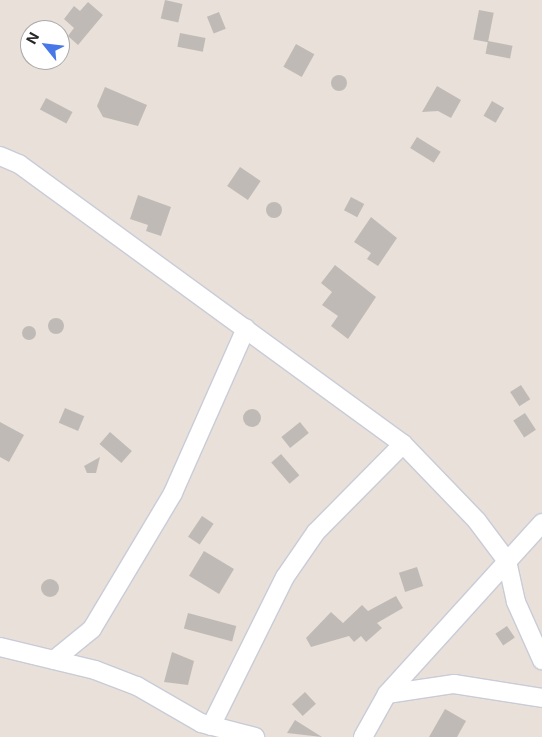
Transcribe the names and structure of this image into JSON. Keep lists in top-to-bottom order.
{
  "north": "top left"
}
